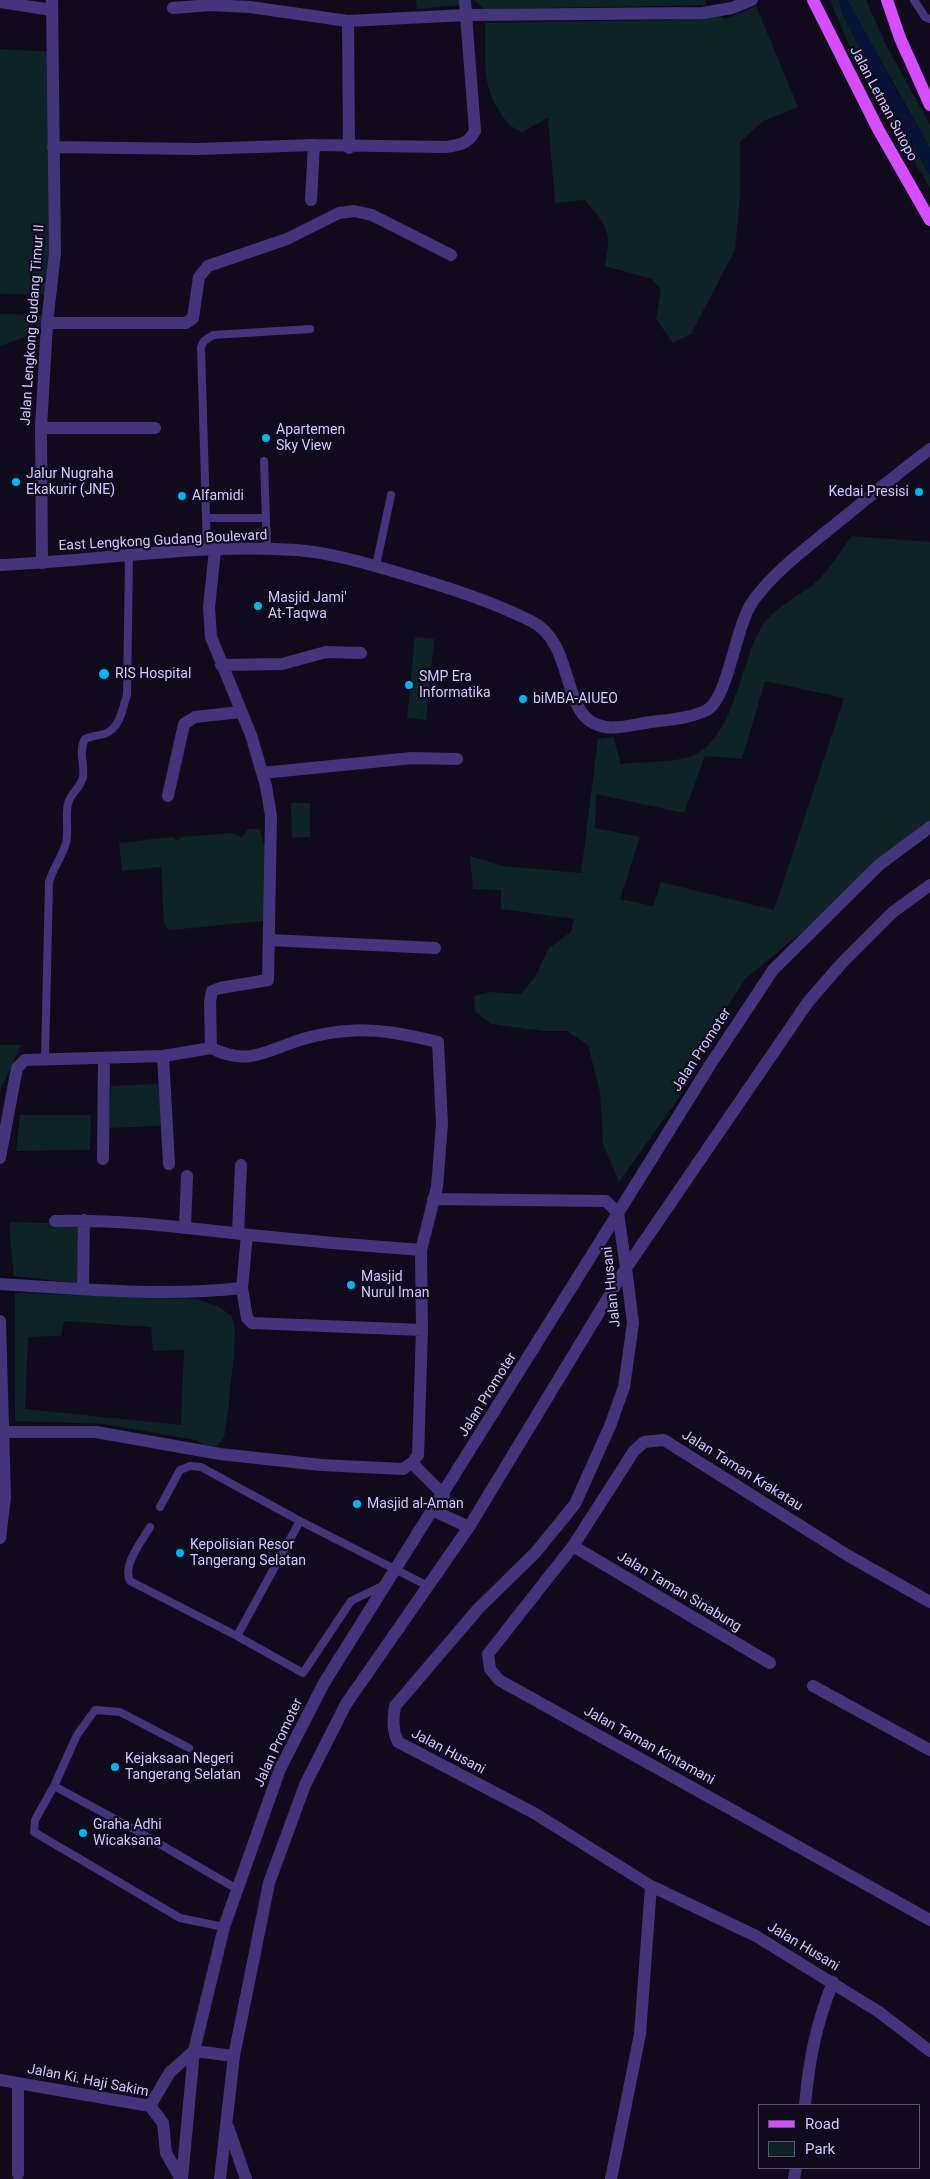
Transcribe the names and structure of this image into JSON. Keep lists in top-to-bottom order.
{
  "streets": {
    "main road": ["Jalan Letnan Sutopo"],
    "street": [
      "Jalan Lengkong Gudang Timur II",
      "East Lengkong Gudang Boulevard",
      "Jalan Promoter",
      "Jalan Husani",
      "Jalan Taman Krakatau",
      "Jalan Taman Sinabung",
      "Jalan Taman Kintamani",
      "Jalan Ki. Haji Sakim"
    ]
  },
  "crossings": [
    ["Jalan Lengkong Gudang Timur II", "East Lengkong Gudang Boulevard"],
    ["Jalan Promoter", "Jalan Husani"],
    ["Jalan Promoter", "Jalan Ki. Haji Sakim"],
    ["Jalan Taman Krakatau", "Jalan Taman Sinabung"],
    ["Jalan Taman Krakatau", "Jalan Taman Kintamani"],
    ["Jalan Taman Sinabung", "Jalan Taman Kintamani"]
  ],
  "places": [
    "Apartemen Sky View",
    "Jalur Nugraha Ekakurir (JNE)",
    "Kedai Presisi",
    "Alfamidi",
    "Masjid Jami' At-Taqwa",
    "RIS Hospital",
    "SMP Era Informatika",
    "biMBA-AIUEO",
    "Masjid Nurul Iman",
    "Masjid al-Aman",
    "Kepolisian Resor Tangerang Selatan",
    "Kejaksaan Negeri Tangerang Selatan",
    "Graha Adhi Wicaksana"
  ],
  "legend": ["Road", "Park"]
}
